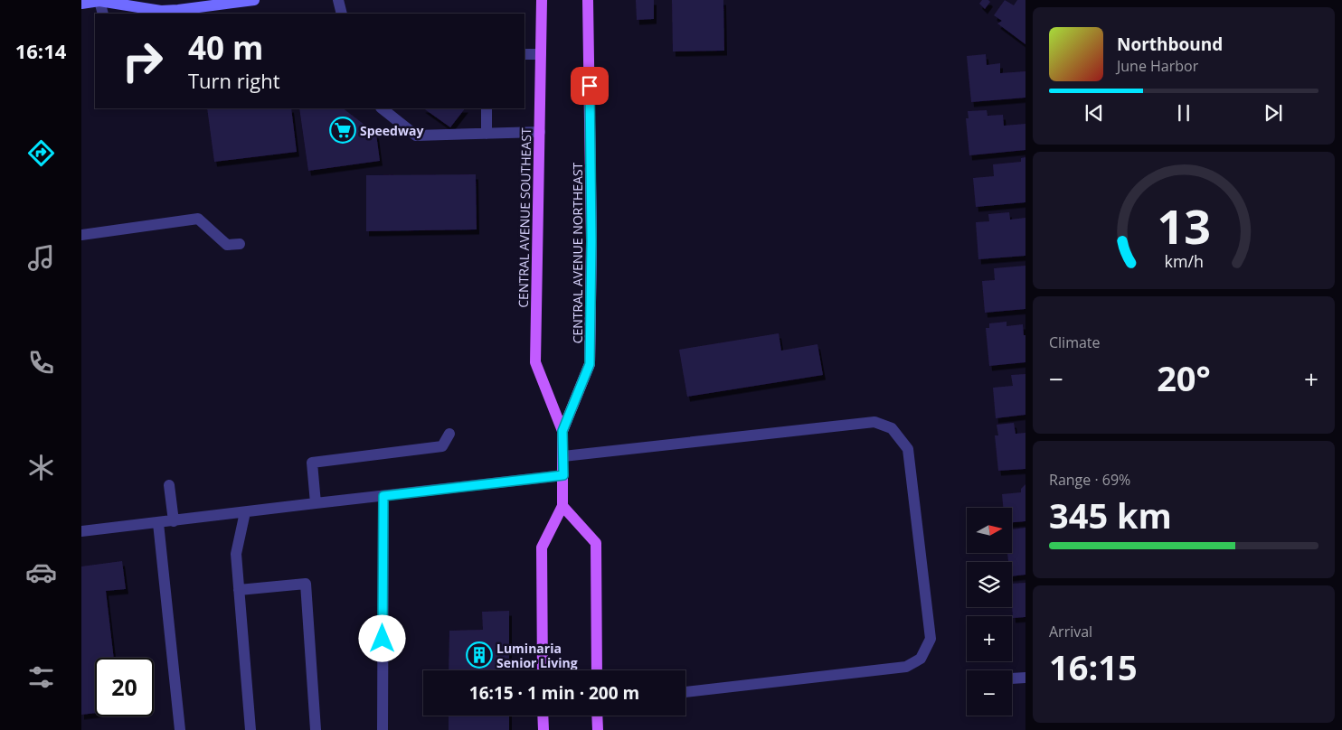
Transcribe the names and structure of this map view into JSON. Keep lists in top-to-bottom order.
{
  "streets": {
    "main road": ["CENTRAL AVENUE SOUTHEAST", "CENTRAL AVENUE NORTHEAST"]
  },
  "crossings": [
    ["CENTRAL AVENUE SOUTHEAST", "CENTRAL AVENUE NORTHEAST"]
  ],
  "places": {
    "supermarket": ["Speedway"],
    "building": ["Luminaria Senior Living"]
  },
  "north": "right",
  "page": {
    "tabs": "16:14",
    "turn": ["40 m", "Turn right"],
    "song": ["Northbound", "June Harbor"],
    "tile": [
      "Climate",
      ["Range · 69%", "345 km"],
      ["Arrival", "16:15"]
    ],
    "heat": ["−", "20°", "+"],
    "map_buttons": ["+", "−"],
    "limit": "20",
    "trip": "16:15 · 1 min · 200 m",
    "gauge": ["13", "km/h"]
  }
}
